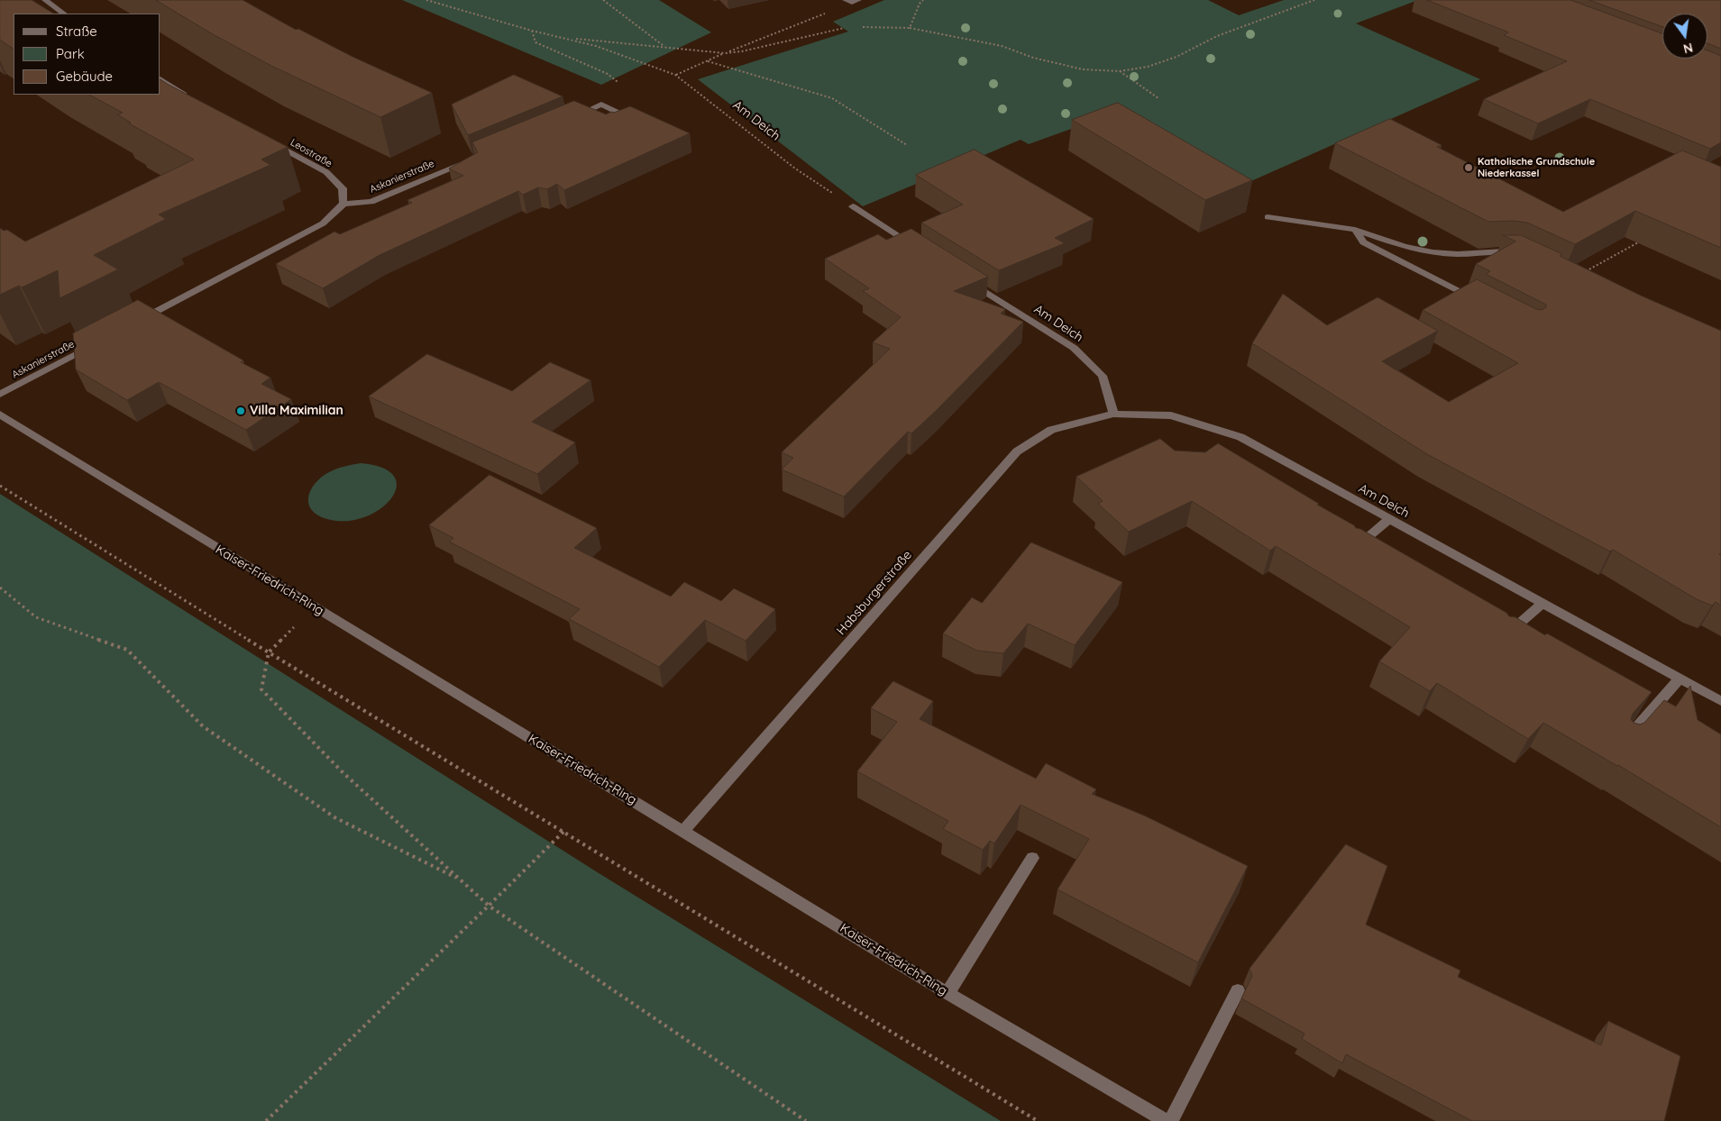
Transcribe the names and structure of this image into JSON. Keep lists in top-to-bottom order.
{
  "streets": {
    "street": [
      "Am Deich",
      "Leostraße",
      "Askanierstraße",
      "Kaiser-Friedrich-Ring",
      "Habsburgerstraße"
    ]
  },
  "crossings": [
    ["Am Deich", "Habsburgerstraße"],
    ["Leostraße", "Askanierstraße"],
    ["Kaiser-Friedrich-Ring", "Habsburgerstraße"]
  ],
  "places": ["Katholische Grundschule Niederkassel", "Villa Maximilian"],
  "legend": ["Straße", "Park", "Gebäude"],
  "north": "bottom"
}
